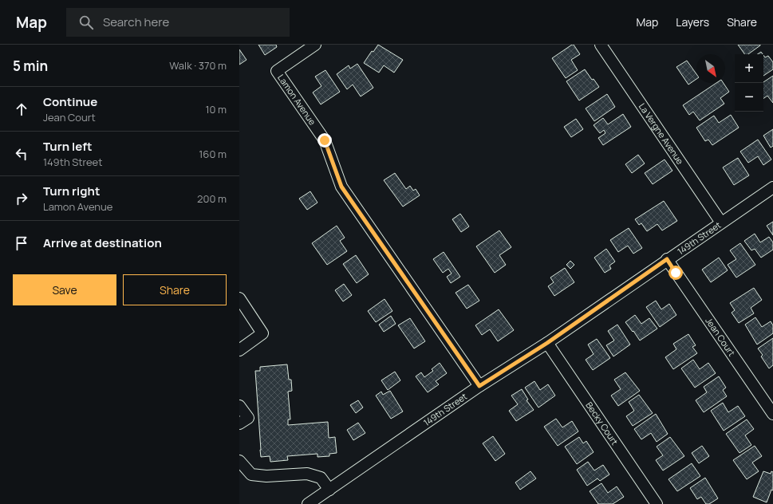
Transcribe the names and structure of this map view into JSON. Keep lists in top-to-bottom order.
{
  "streets": {
    "street": [
      "Lamon Avenue",
      "La Vergne Avenue",
      "149th Street",
      "Jean Court",
      "Becky Court"
    ]
  },
  "crossings": [
    ["Lamon Avenue", "149th Street"],
    ["La Vergne Avenue", "149th Street"],
    ["149th Street", "Jean Court"],
    ["149th Street", "Becky Court"]
  ],
  "north": "bottom right",
  "page": {
    "header": "Map",
    "search": "Search here",
    "nav": ["Map", "Layers", "Share"],
    "heading": ["5 min", "Walk · 370 m"],
    "map_buttons": ["+", "−"],
    "list": [
      ["Continue", "Jean Court", "10 m"],
      ["Turn left", "149th Street", "160 m"],
      ["Turn right", "Lamon Avenue", "200 m"],
      "Arrive at destination"
    ],
    "buttons": ["Save", "Share"]
  }
}
